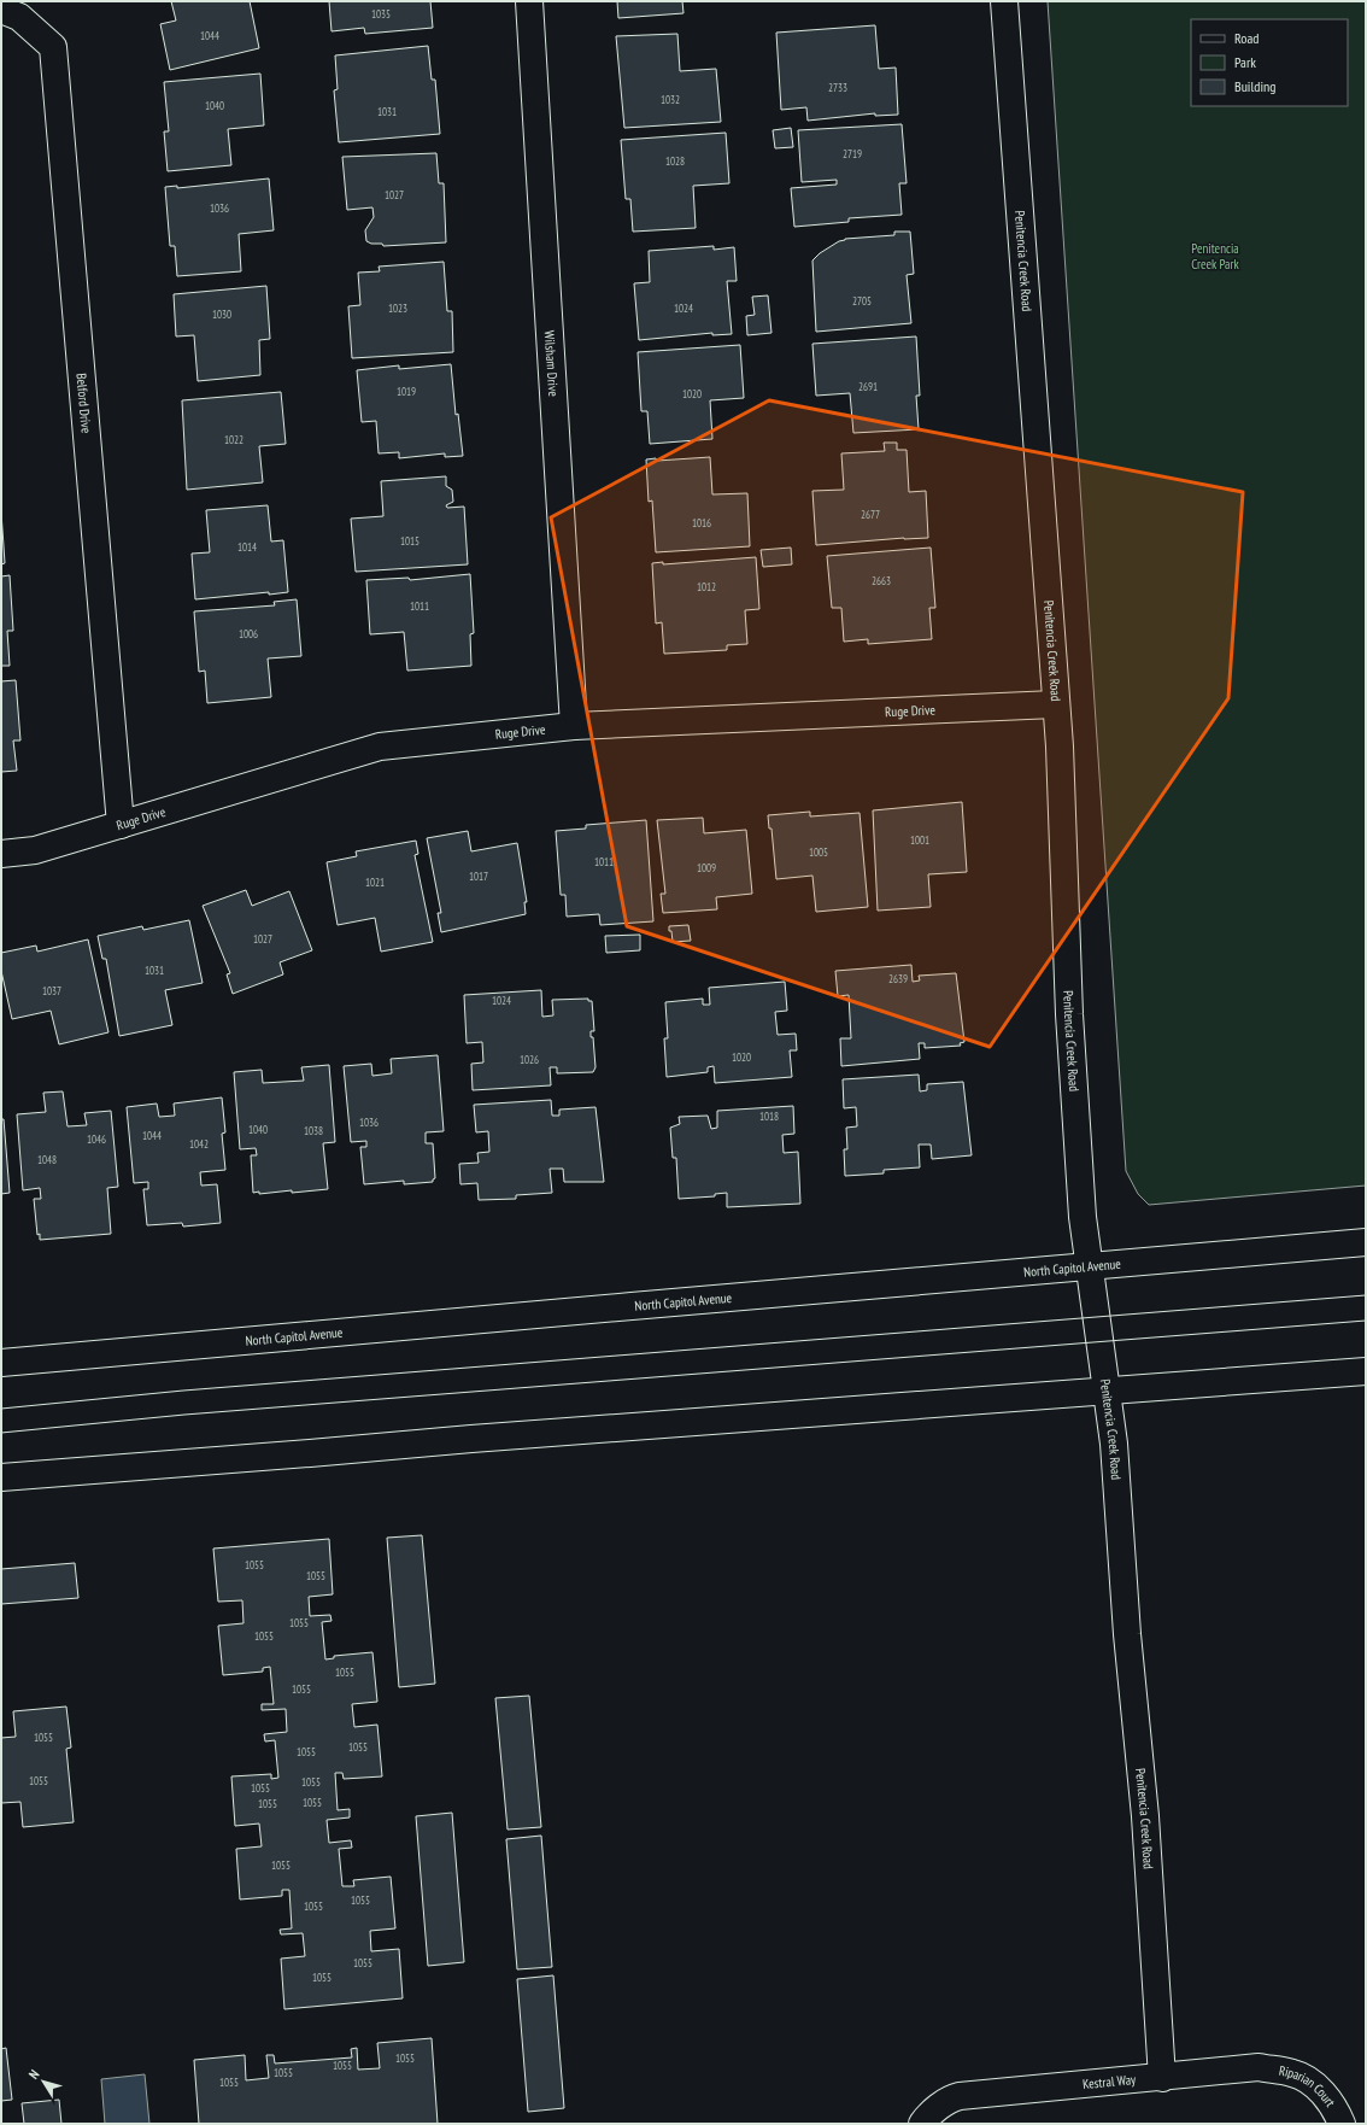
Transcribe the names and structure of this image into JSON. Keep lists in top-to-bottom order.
{
  "streets": {
    "street": [
      "Penitencia Creek Road",
      "Wilsham Drive",
      "Belford Drive",
      "Ruge Drive",
      "North Capitol Avenue",
      "Kestral Way",
      "Riparian Court"
    ]
  },
  "crossings": [
    ["Penitencia Creek Road", "Ruge Drive"],
    ["Penitencia Creek Road", "North Capitol Avenue"],
    ["Penitencia Creek Road", "Kestral Way"],
    ["Wilsham Drive", "Ruge Drive"],
    ["Belford Drive", "Ruge Drive"],
    ["Kestral Way", "Riparian Court"]
  ],
  "parks": ["Penitencia Creek Park"],
  "house_numbers": [
    "1035",
    "1044",
    "2733",
    "1032",
    "1040",
    "1031",
    "2719",
    "1028",
    "1027",
    "1036",
    "2705",
    "1023",
    "1024",
    "1030",
    "2691",
    "1019",
    "1020",
    "1022",
    "2677",
    "1016",
    "1015",
    "1014",
    "2663",
    "1012",
    "1011",
    "1006",
    "1001",
    "1005",
    "1011",
    "1009",
    "1017",
    "1021",
    "1027",
    "1031",
    "2639",
    "1037",
    "1024",
    "1020",
    "1026",
    "1018",
    "1036",
    "1040",
    "1038",
    "1044",
    "1046",
    "1042",
    "1048",
    "1055",
    "1055",
    "1055",
    "1055",
    "1055",
    "1055",
    "1055",
    "1055",
    "1055",
    "1055",
    "1055",
    "1055",
    "1055",
    "1055",
    "1055",
    "1055",
    "1055",
    "1055",
    "1055",
    "1055",
    "1055",
    "1055",
    "1055"
  ],
  "legend": ["Road", "Park", "Building"],
  "north": "top left"
}
